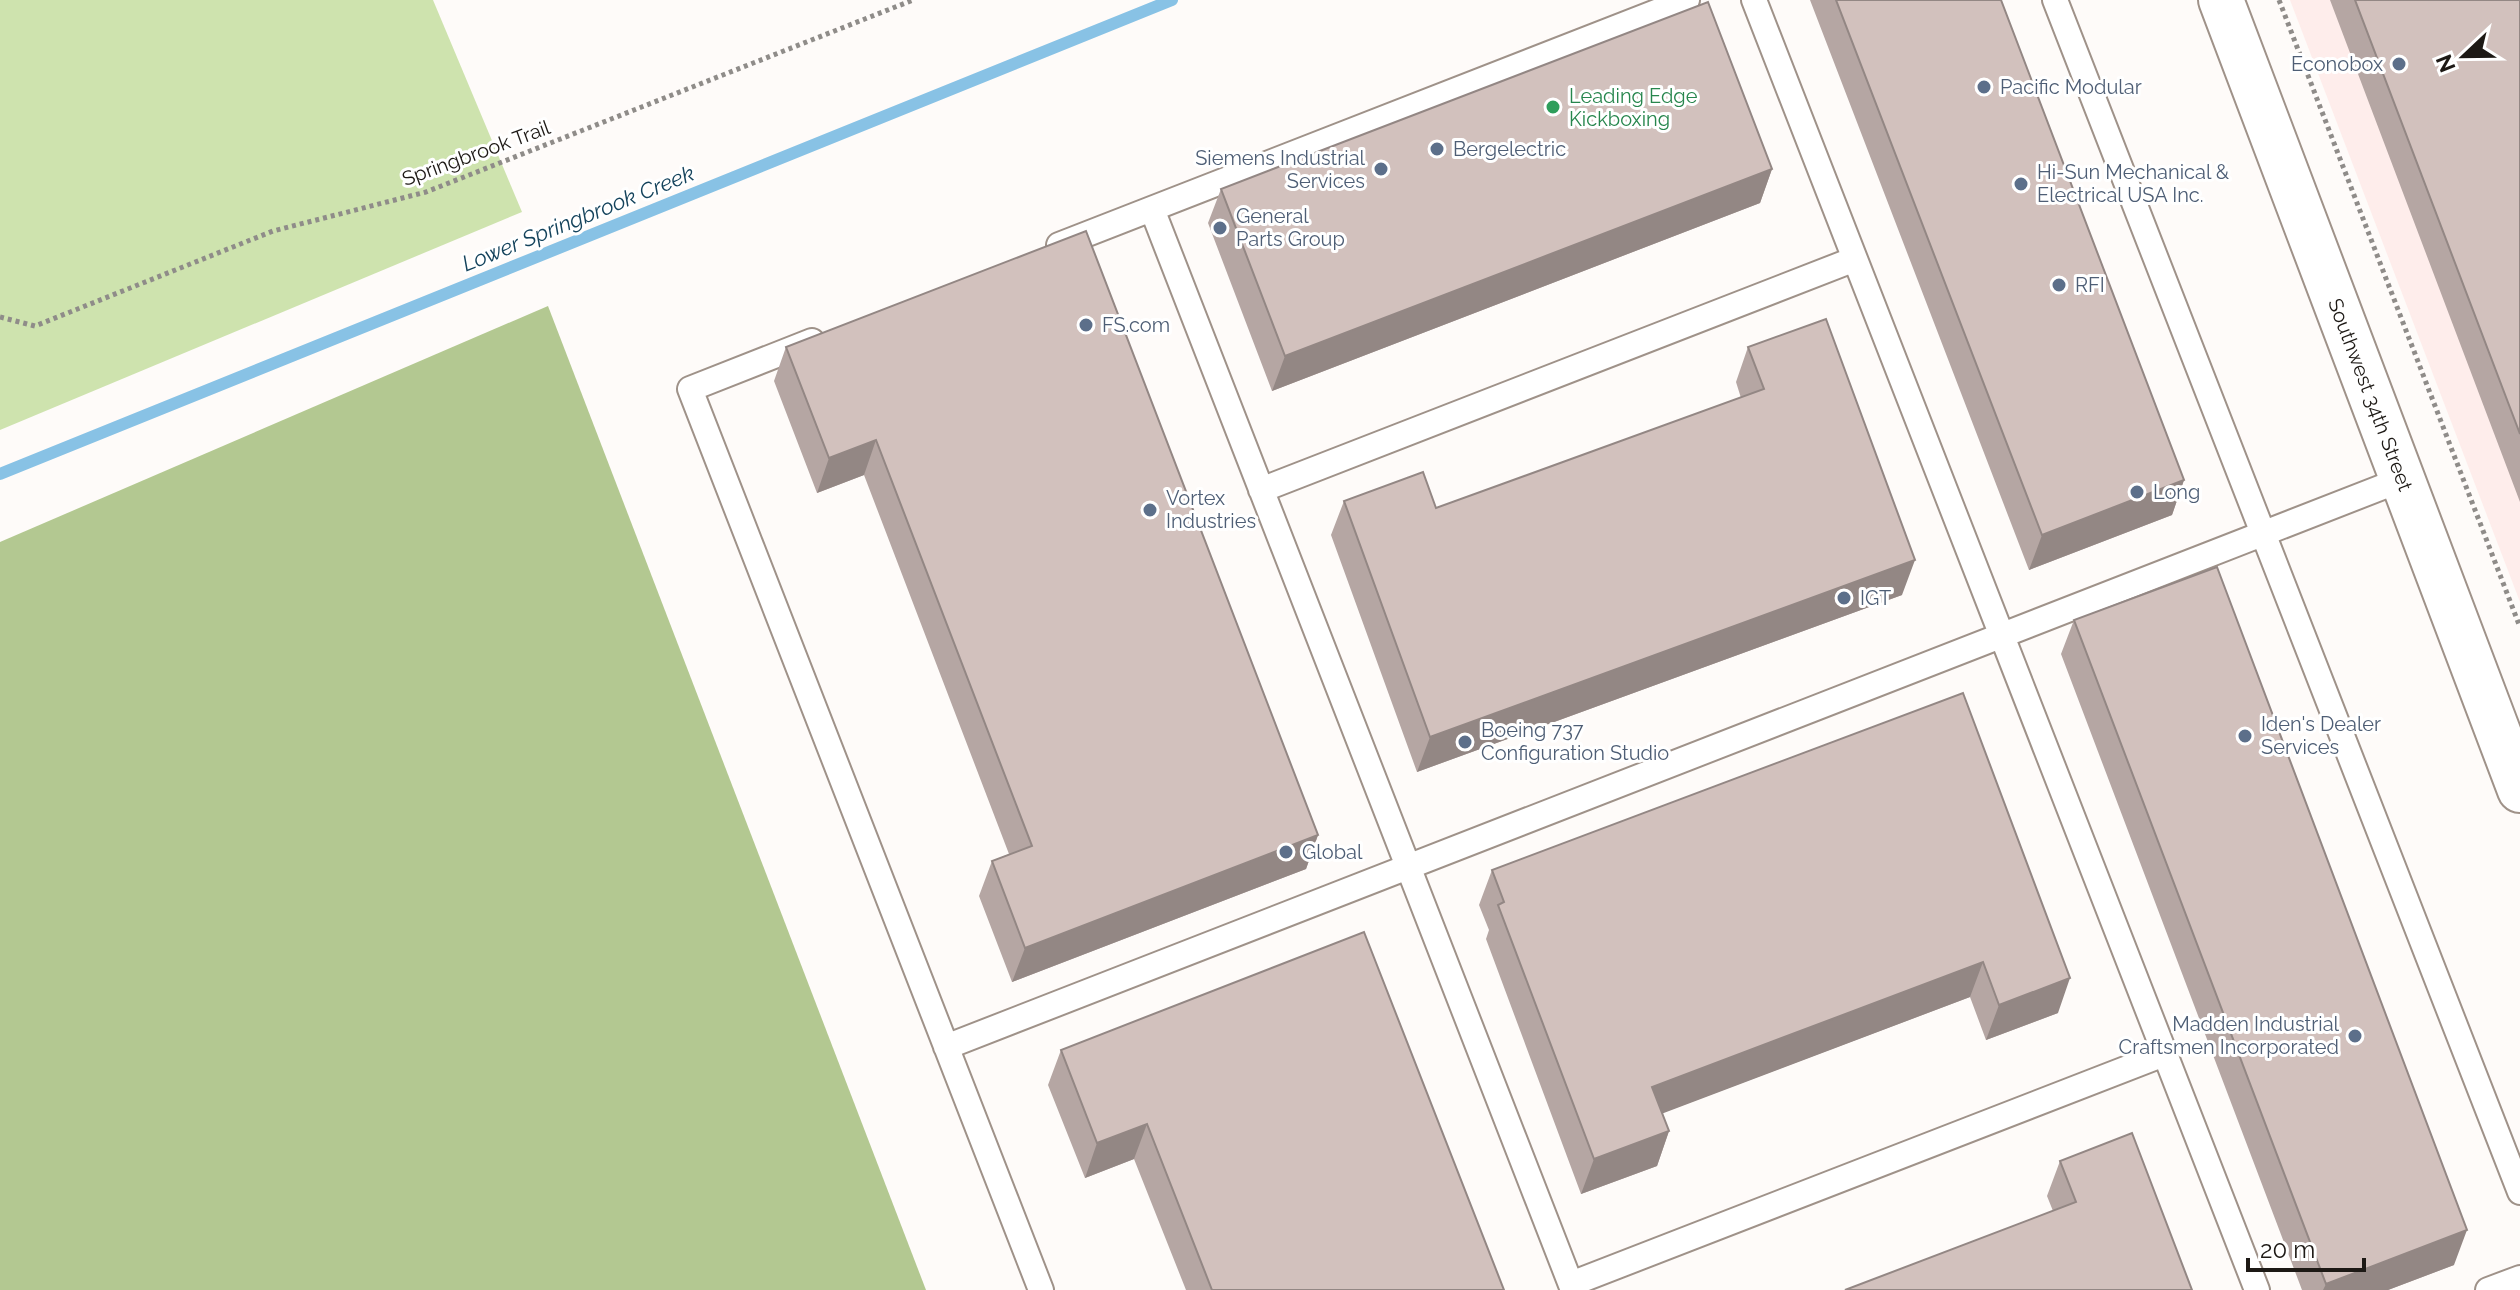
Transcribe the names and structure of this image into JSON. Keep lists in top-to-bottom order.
{
  "streets": {
    "street": ["Southwest 34th Street"],
    "path": ["Springbrook Trail"]
  },
  "water": ["Lower Springbrook Creek"],
  "places": [
    "Econobox",
    "Pacific Modular",
    "Leading Edge Kickboxing",
    "Bergelectric",
    "Siemens Industrial Services",
    "Hi-Sun Mechanical & Electrical USA Inc.",
    "General Parts Group",
    "RFI",
    "FS.com",
    "Long",
    "Vortex Industries",
    "IGT",
    "Iden's Dealer Services",
    "Boeing 737 Configuration Studio",
    "Global",
    "Madden Industrial Craftsmen Incorporated"
  ],
  "scale_bar": "20 m",
  "north": "left"
}
